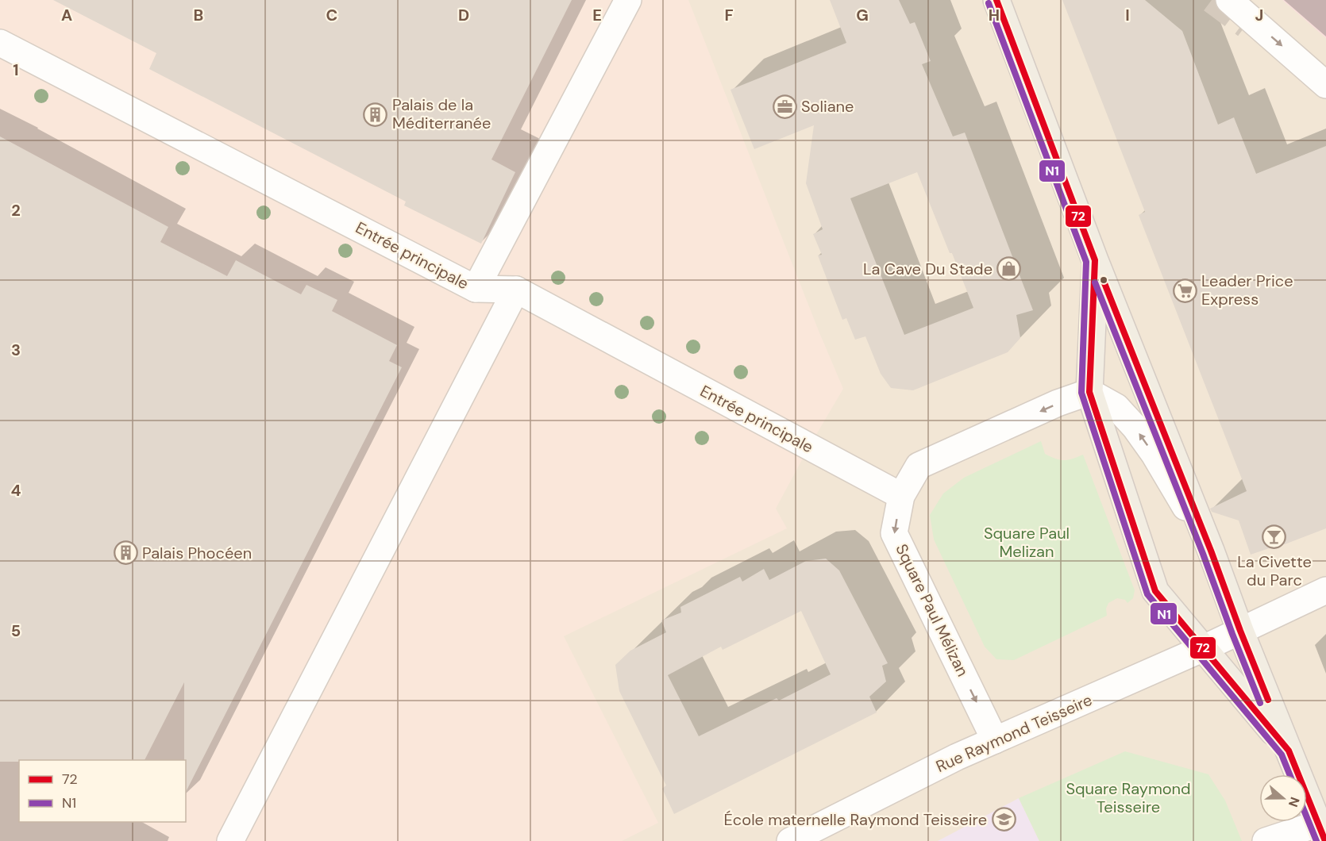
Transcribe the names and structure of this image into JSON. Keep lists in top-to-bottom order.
{
  "streets": {
    "street": ["Entrée principale", "Square Paul Mélizan", "Rue Raymond Teisseire"]
  },
  "crossings": [
    ["Entrée principale", "Square Paul Mélizan"],
    ["Square Paul Mélizan", "Rue Raymond Teisseire"]
  ],
  "parks": ["Square Paul Melizan", "Square Raymond Teisseire"],
  "places": {
    "office": ["Soliane"],
    "building": ["Palais de la Méditerranée", "Palais Phocéen"],
    "shop": ["La Cave Du Stade"],
    "supermarket": ["Leader Price Express"],
    "bar": ["La Civette du Parc"],
    "school or university": ["École maternelle Raymond Teisseire"]
  },
  "lines": ["transit line 72", "transit line N1"],
  "legend": ["72", "N1"],
  "north": "right",
  "grid": {
    "columns": [
      "A",
      "B",
      "C",
      "D",
      "E",
      "F",
      "G",
      "H",
      "I",
      "J"
    ],
    "rows": [
      "1",
      "2",
      "3",
      "4",
      "5"
    ]
  }
}
